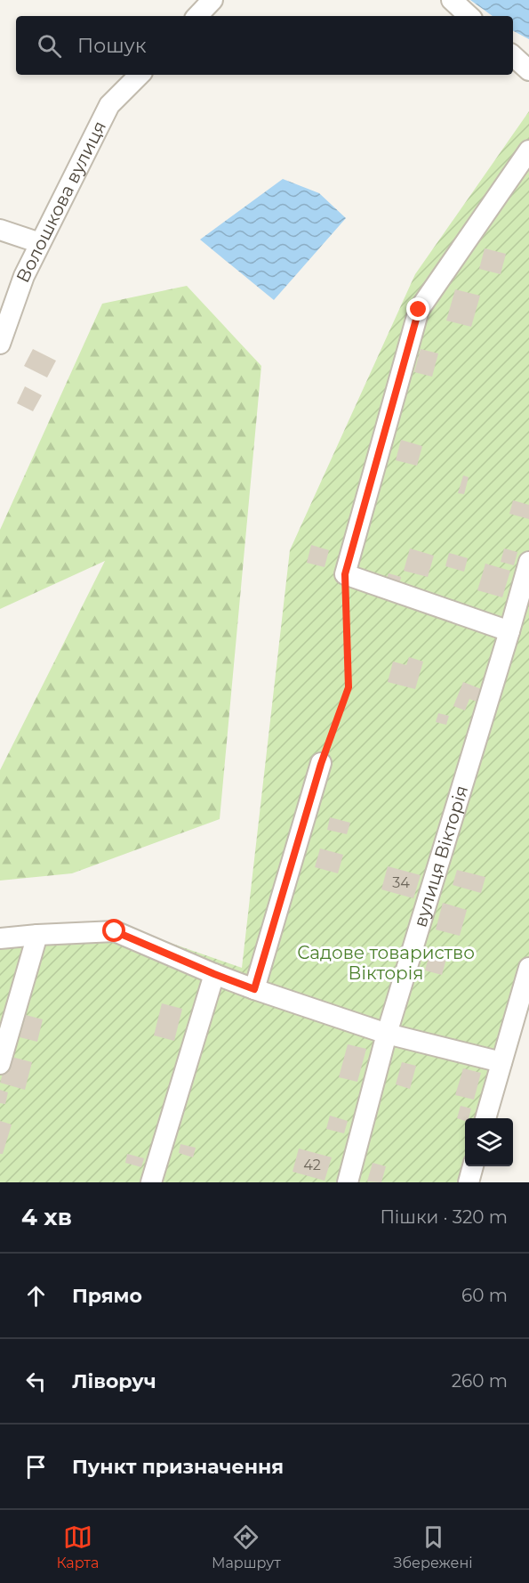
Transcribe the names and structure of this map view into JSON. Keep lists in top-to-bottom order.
{
  "streets": {
    "street": ["Волошкова вулиця", "вулиця Вікторія"]
  },
  "parks": ["Садове товариство Вікторія"],
  "house_numbers": ["34", "42"],
  "page": {
    "search": "Пошук",
    "heading": ["4 хв", "Пішки · 320 m"],
    "list": [
      ["Прямо", "60 m"],
      ["Ліворуч", "260 m"],
      "Пункт призначення"
    ],
    "nav": ["Карта", "Маршрут", "Збережені"]
  }
}
